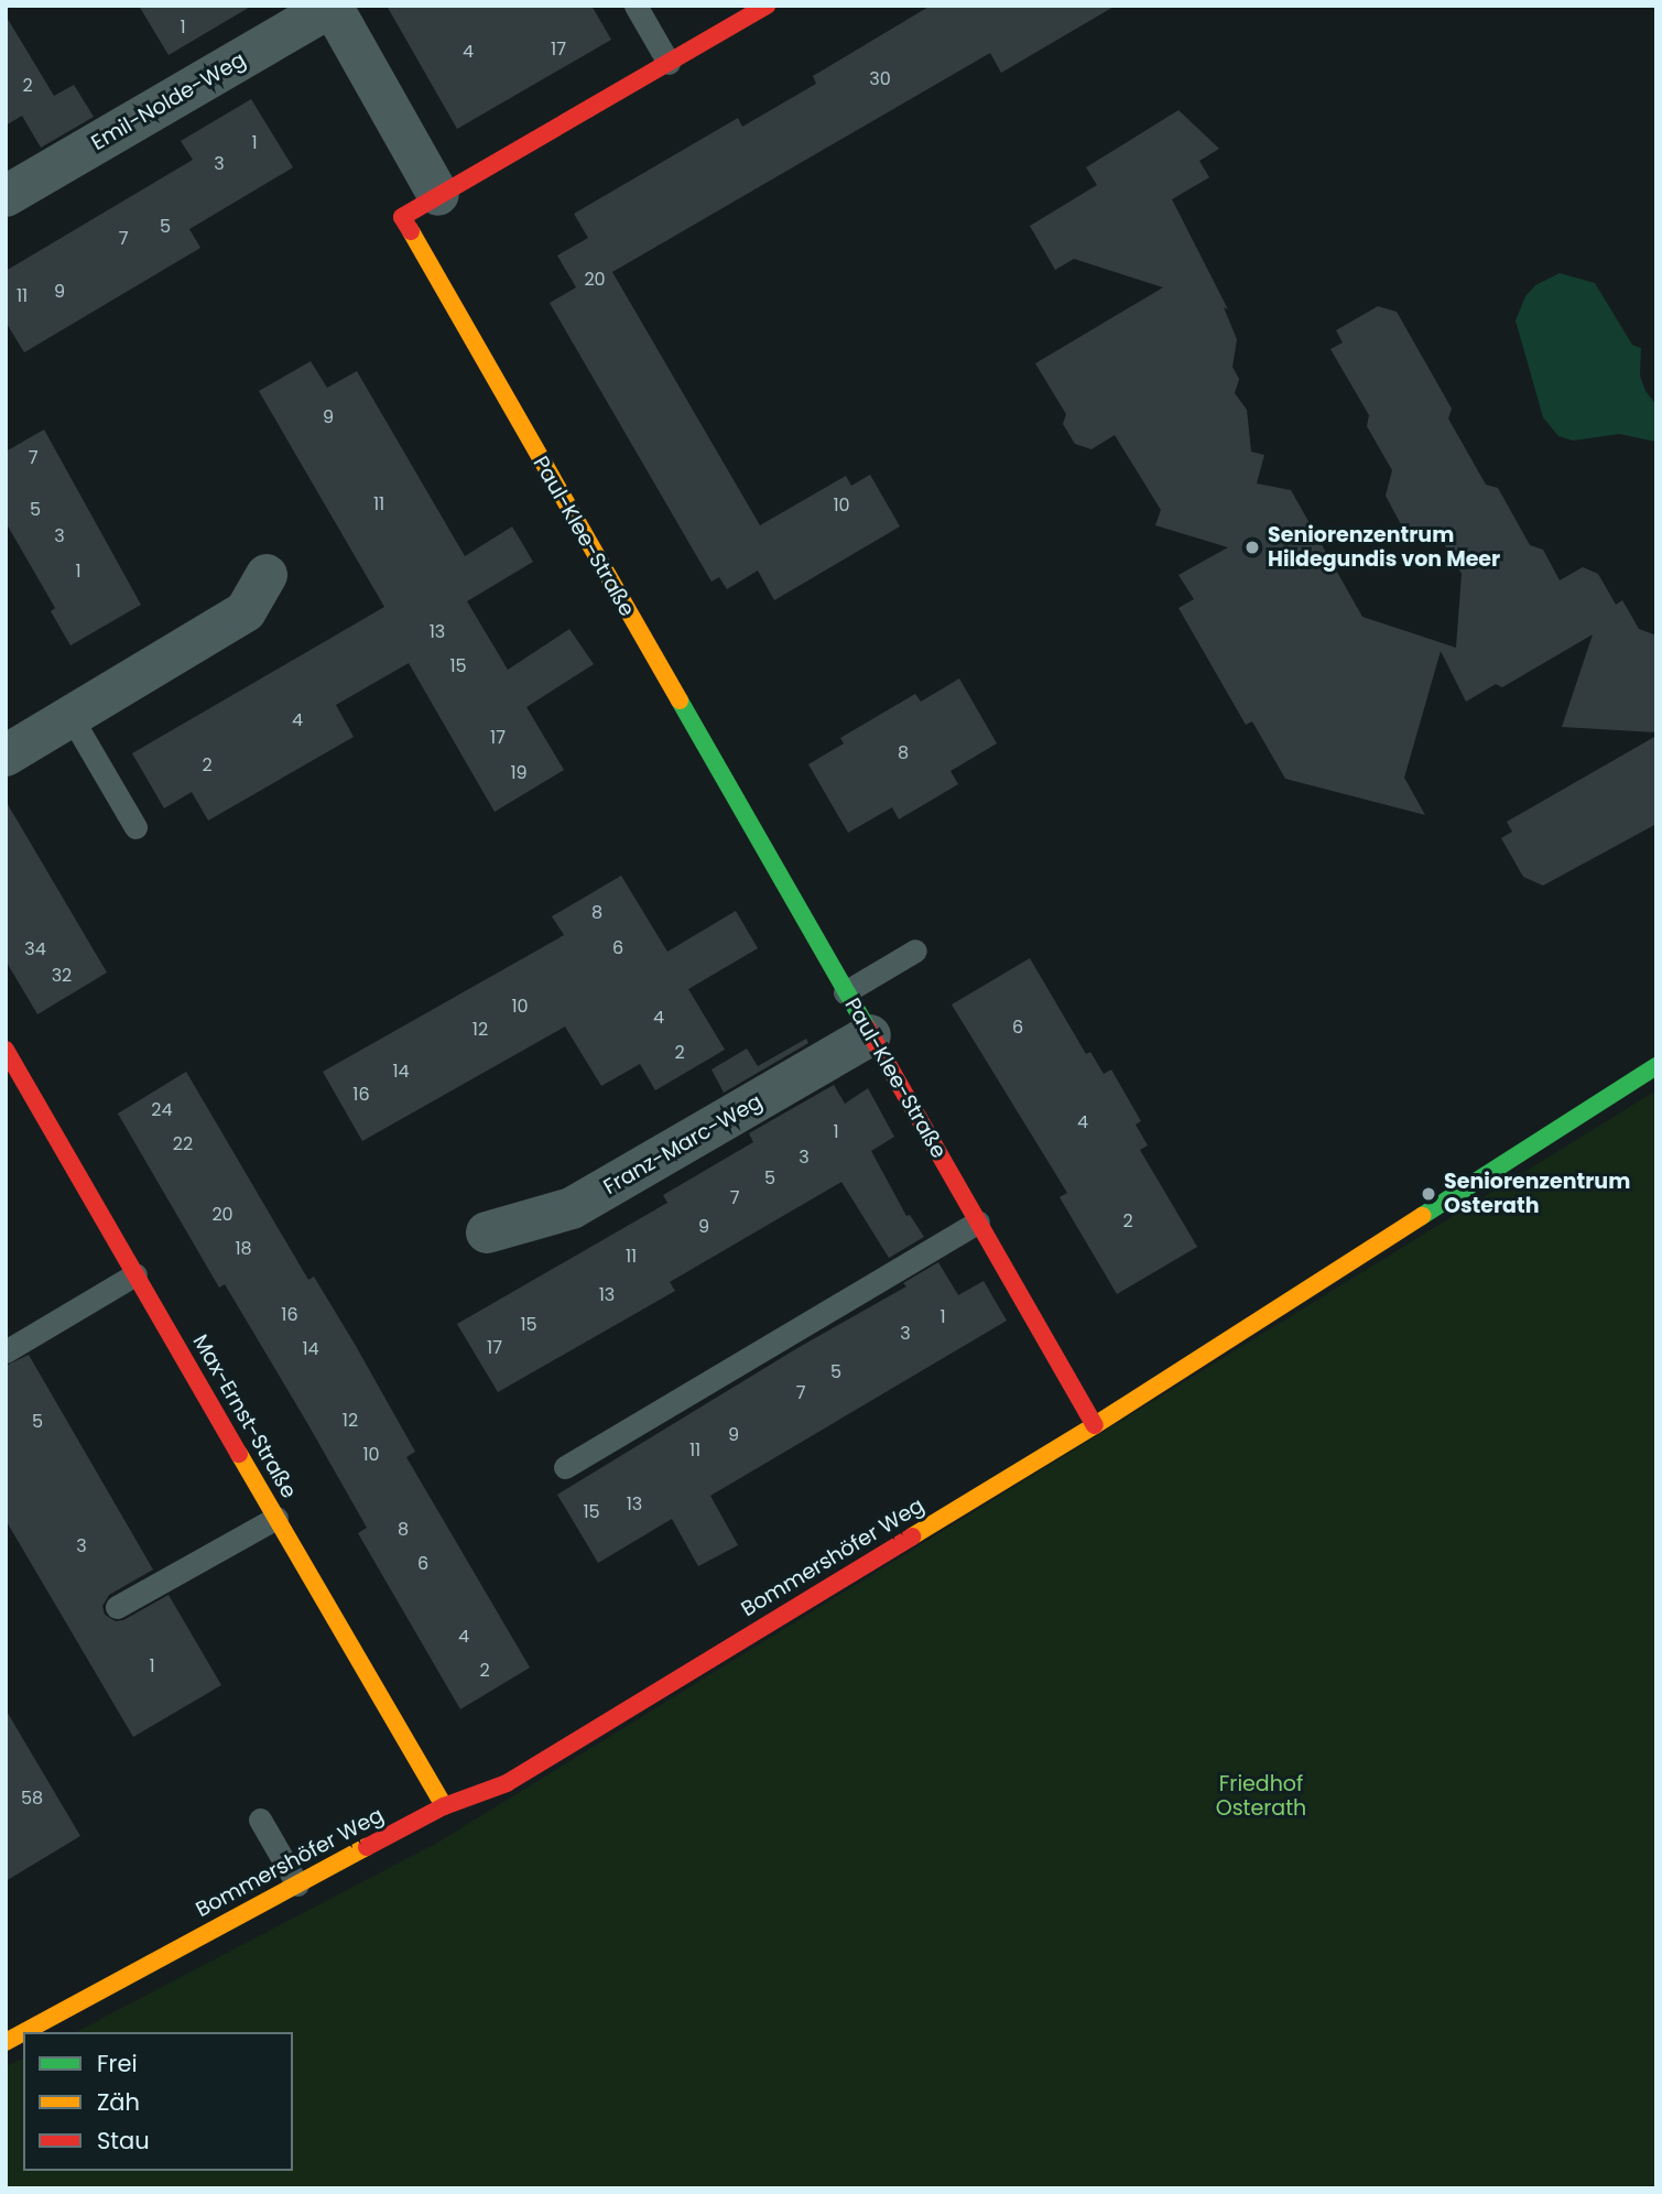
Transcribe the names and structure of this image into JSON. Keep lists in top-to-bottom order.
{
  "streets": {
    "street": [
      "Emil-Nolde-Weg",
      "Paul-Klee-Straße",
      "Franz-Marc-Weg",
      "Max-Ernst-Straße",
      "Bommershöfer Weg"
    ]
  },
  "crossings": [
    ["Paul-Klee-Straße", "Franz-Marc-Weg"],
    ["Paul-Klee-Straße", "Bommershöfer Weg"],
    ["Max-Ernst-Straße", "Bommershöfer Weg"]
  ],
  "parks": ["Friedhof Osterath"],
  "places": ["Seniorenzentrum Hildegundis von Meer", "Seniorenzentrum Osterath"],
  "house_numbers": [
    "1",
    "17",
    "4",
    "30",
    "2",
    "1",
    "3",
    "5",
    "7",
    "20",
    "9",
    "11",
    "9",
    "7",
    "11",
    "10",
    "5",
    "3",
    "1",
    "13",
    "15",
    "4",
    "17",
    "8",
    "2",
    "19",
    "8",
    "6",
    "34",
    "32",
    "10",
    "4",
    "6",
    "12",
    "2",
    "14",
    "16",
    "24",
    "4",
    "1",
    "22",
    "3",
    "5",
    "7",
    "20",
    "2",
    "9",
    "18",
    "11",
    "13",
    "16",
    "1",
    "15",
    "3",
    "17",
    "14",
    "5",
    "7",
    "12",
    "5",
    "9",
    "11",
    "10",
    "13",
    "15",
    "8",
    "3",
    "6",
    "4",
    "1",
    "2",
    "58"
  ],
  "legend": ["Frei", "Zäh", "Stau"]
}
